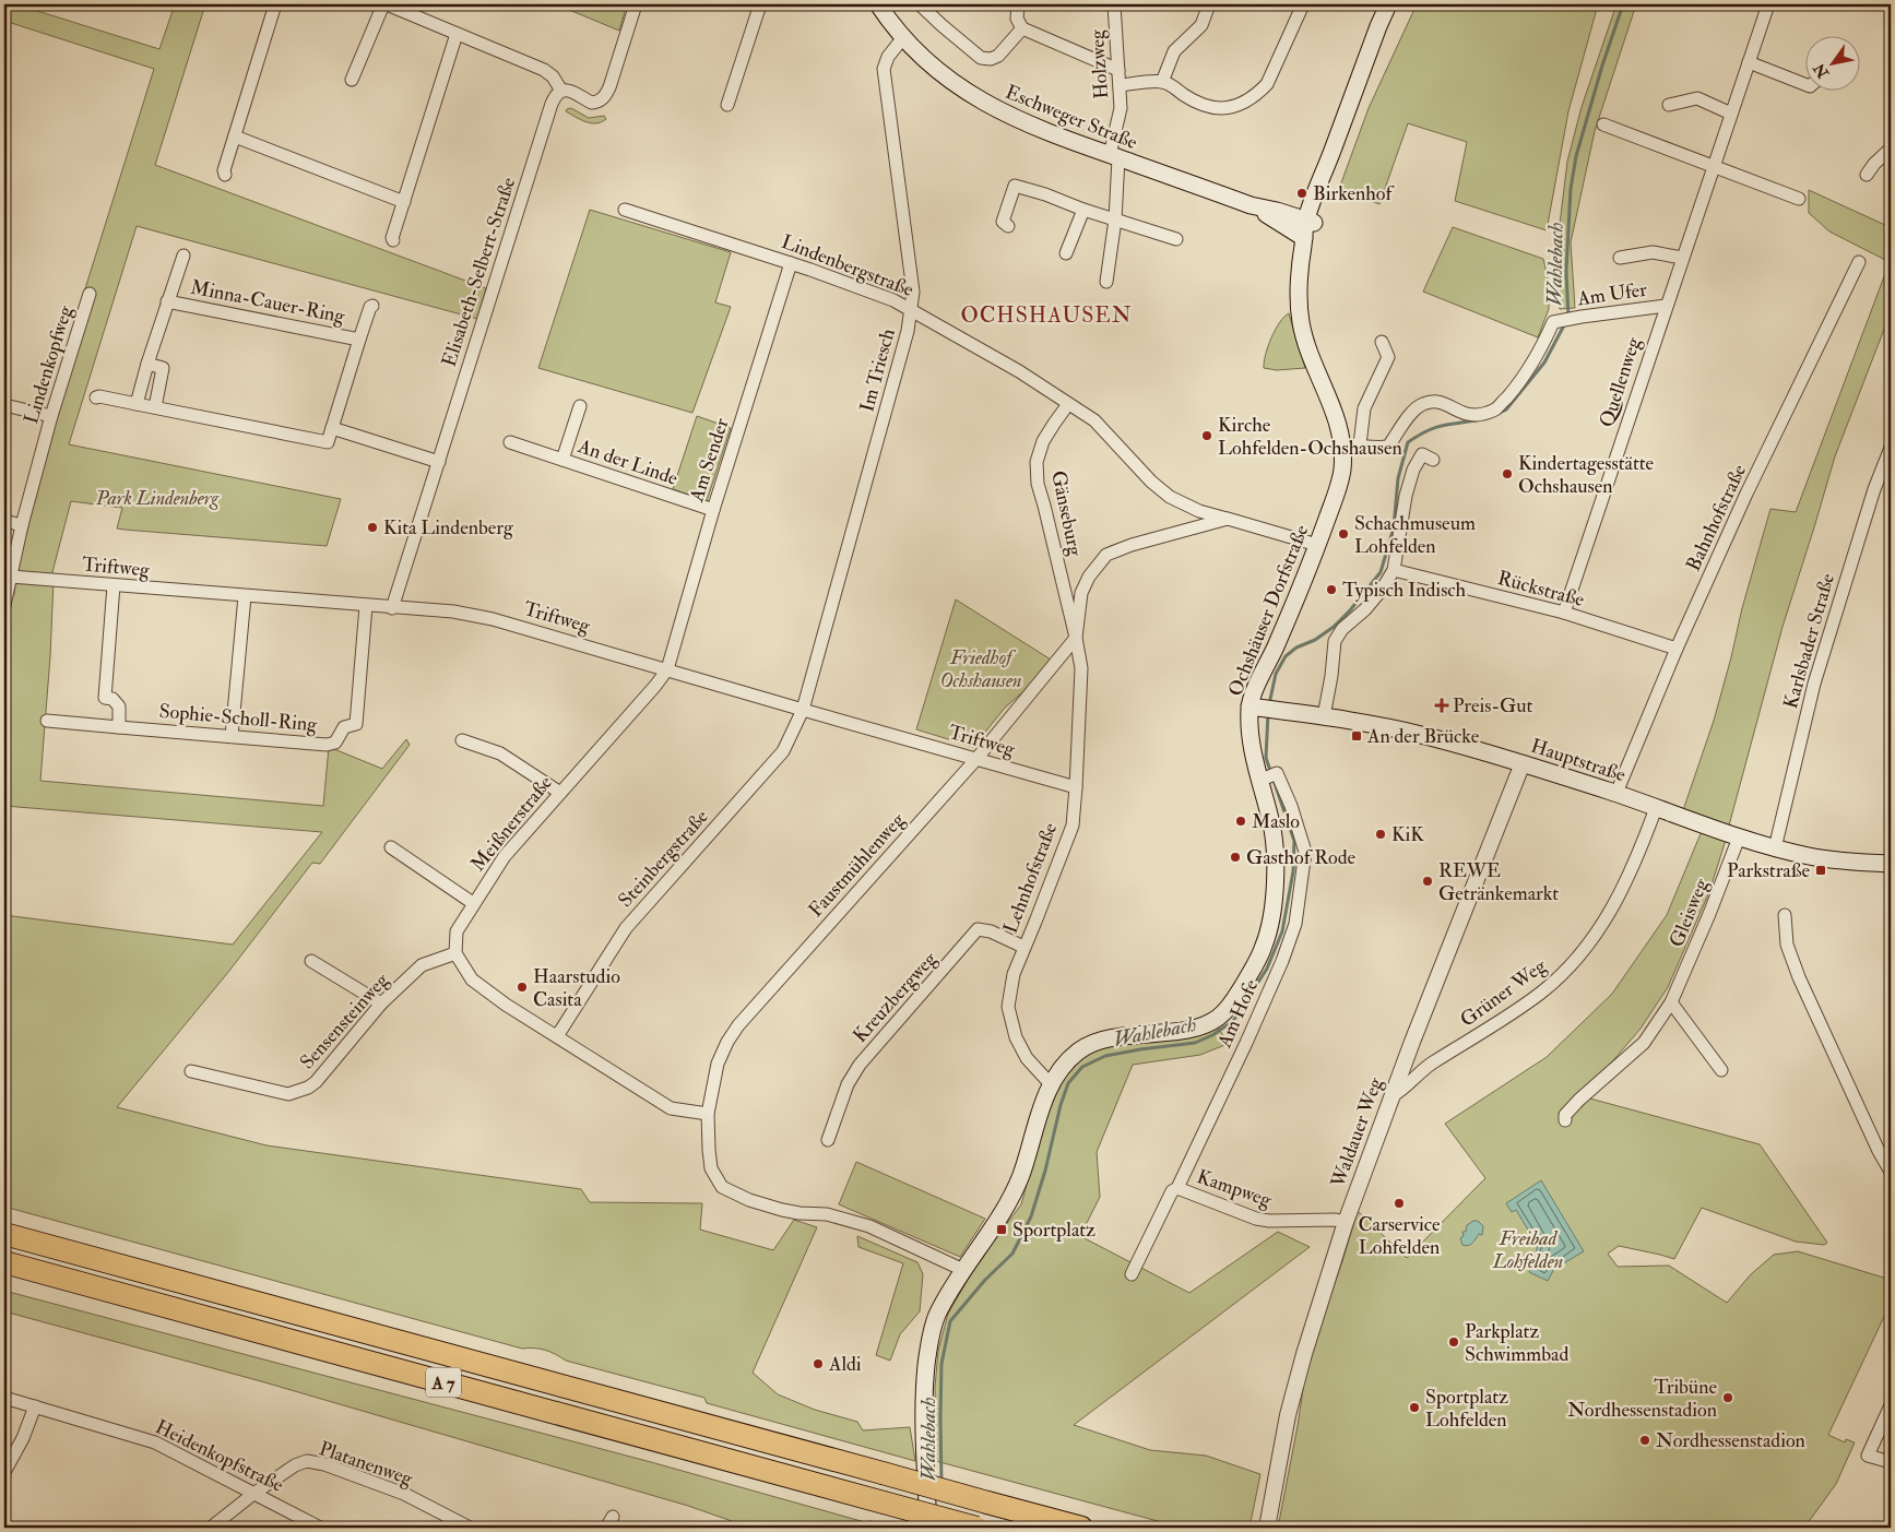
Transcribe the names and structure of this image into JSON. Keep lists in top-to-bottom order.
{
  "streets": {
    "highway": ["A 7"],
    "main road": ["Eschweger Straße", "Ochshäuser Dorfstraße", "Hauptstraße"],
    "street": [
      "Holzweg",
      "Lindenbergstraße",
      "Elisabeth-Selbert-Straße",
      "Am Ufer",
      "Minna-Cauer-Ring",
      "Lindenkopfweg",
      "Im Triesch",
      "Quellenweg",
      "Am Sender",
      "An der Linde",
      "Gänseburg",
      "Bahnhofstraße",
      "Triftweg",
      "Rückstraße",
      "Karlsbader Straße",
      "Sophie-Scholl-Ring",
      "Meißnerstraße",
      "Steinbergstraße",
      "Faustmühlenweg",
      "Lehnhofstraße",
      "Gleisweg",
      "Grüner Weg",
      "Kreuzbergweg",
      "Am Hofe",
      "Sensensteinweg",
      "Waldauer Weg",
      "Kampweg",
      "Heidenkopfstraße",
      "Platanenweg"
    ]
  },
  "crossings": [
    ["Holzweg", "Eschweger Straße"],
    ["Eschweger Straße", "Im Triesch"],
    ["Eschweger Straße", "Ochshäuser Dorfstraße"],
    ["Lindenbergstraße", "Im Triesch"],
    ["Lindenbergstraße", "Am Sender"],
    ["Lindenbergstraße", "Gänseburg"],
    ["Elisabeth-Selbert-Straße", "Triftweg"],
    ["Am Ufer", "Quellenweg"],
    ["Am Ufer", "Ochshäuser Dorfstraße"],
    ["Lindenkopfweg", "Triftweg"],
    ["Im Triesch", "Triftweg"],
    ["Im Triesch", "Steinbergstraße"],
    ["Quellenweg", "Rückstraße"],
    ["Am Sender", "An der Linde"],
    ["Am Sender", "Triftweg"],
    ["Am Sender", "Meißnerstraße"],
    ["Gänseburg", "Faustmühlenweg"],
    ["Gänseburg", "Lehnhofstraße"],
    ["Bahnhofstraße", "Rückstraße"],
    ["Bahnhofstraße", "Hauptstraße"],
    ["Triftweg", "Sophie-Scholl-Ring"],
    ["Triftweg", "Meißnerstraße"],
    ["Triftweg", "Steinbergstraße"],
    ["Triftweg", "Faustmühlenweg"],
    ["Triftweg", "Lehnhofstraße"],
    ["Ochshäuser Dorfstraße", "Hauptstraße"],
    ["Ochshäuser Dorfstraße", "Faustmühlenweg"],
    ["Ochshäuser Dorfstraße", "Lehnhofstraße"],
    ["Ochshäuser Dorfstraße", "Am Hofe"],
    ["Karlsbader Straße", "Hauptstraße"],
    ["Hauptstraße", "Gleisweg"],
    ["Hauptstraße", "Grüner Weg"],
    ["Hauptstraße", "Waldauer Weg"],
    ["Meißnerstraße", "Sensensteinweg"],
    ["Faustmühlenweg", "Lehnhofstraße"],
    ["Lehnhofstraße", "Kreuzbergweg"],
    ["Grüner Weg", "Waldauer Weg"],
    ["Am Hofe", "Kampweg"],
    ["Waldauer Weg", "Kampweg"],
    ["Heidenkopfstraße", "Platanenweg"]
  ],
  "districts": ["OCHSHAUSEN"],
  "water": ["Wahlebach"],
  "parks": ["Park Lindenberg", "Friedhof Ochshausen", "Freibad Lohfelden"],
  "places": {
    "other": [
      "Birkenhof",
      "Kirche Lohfelden-Ochshausen",
      "Kindertagesstätte Ochshausen",
      "Kita Lindenberg",
      "Schachmuseum Lohfelden",
      "Typisch Indisch",
      "Maslo",
      "KiK",
      "Gasthof Rode",
      "REWE Getränkemarkt",
      "Haarstudio Casita",
      "Carservice Lohfelden",
      "Parkplatz Schwimmbad",
      "Aldi",
      "Tribüne Nordhessenstadion",
      "Sportplatz Lohfelden",
      "Nordhessenstadion"
    ],
    "health": ["Preis-Gut"],
    "transit": ["An der Brücke", "Parkstraße", "Sportplatz"]
  },
  "north": "bottom left"
}
